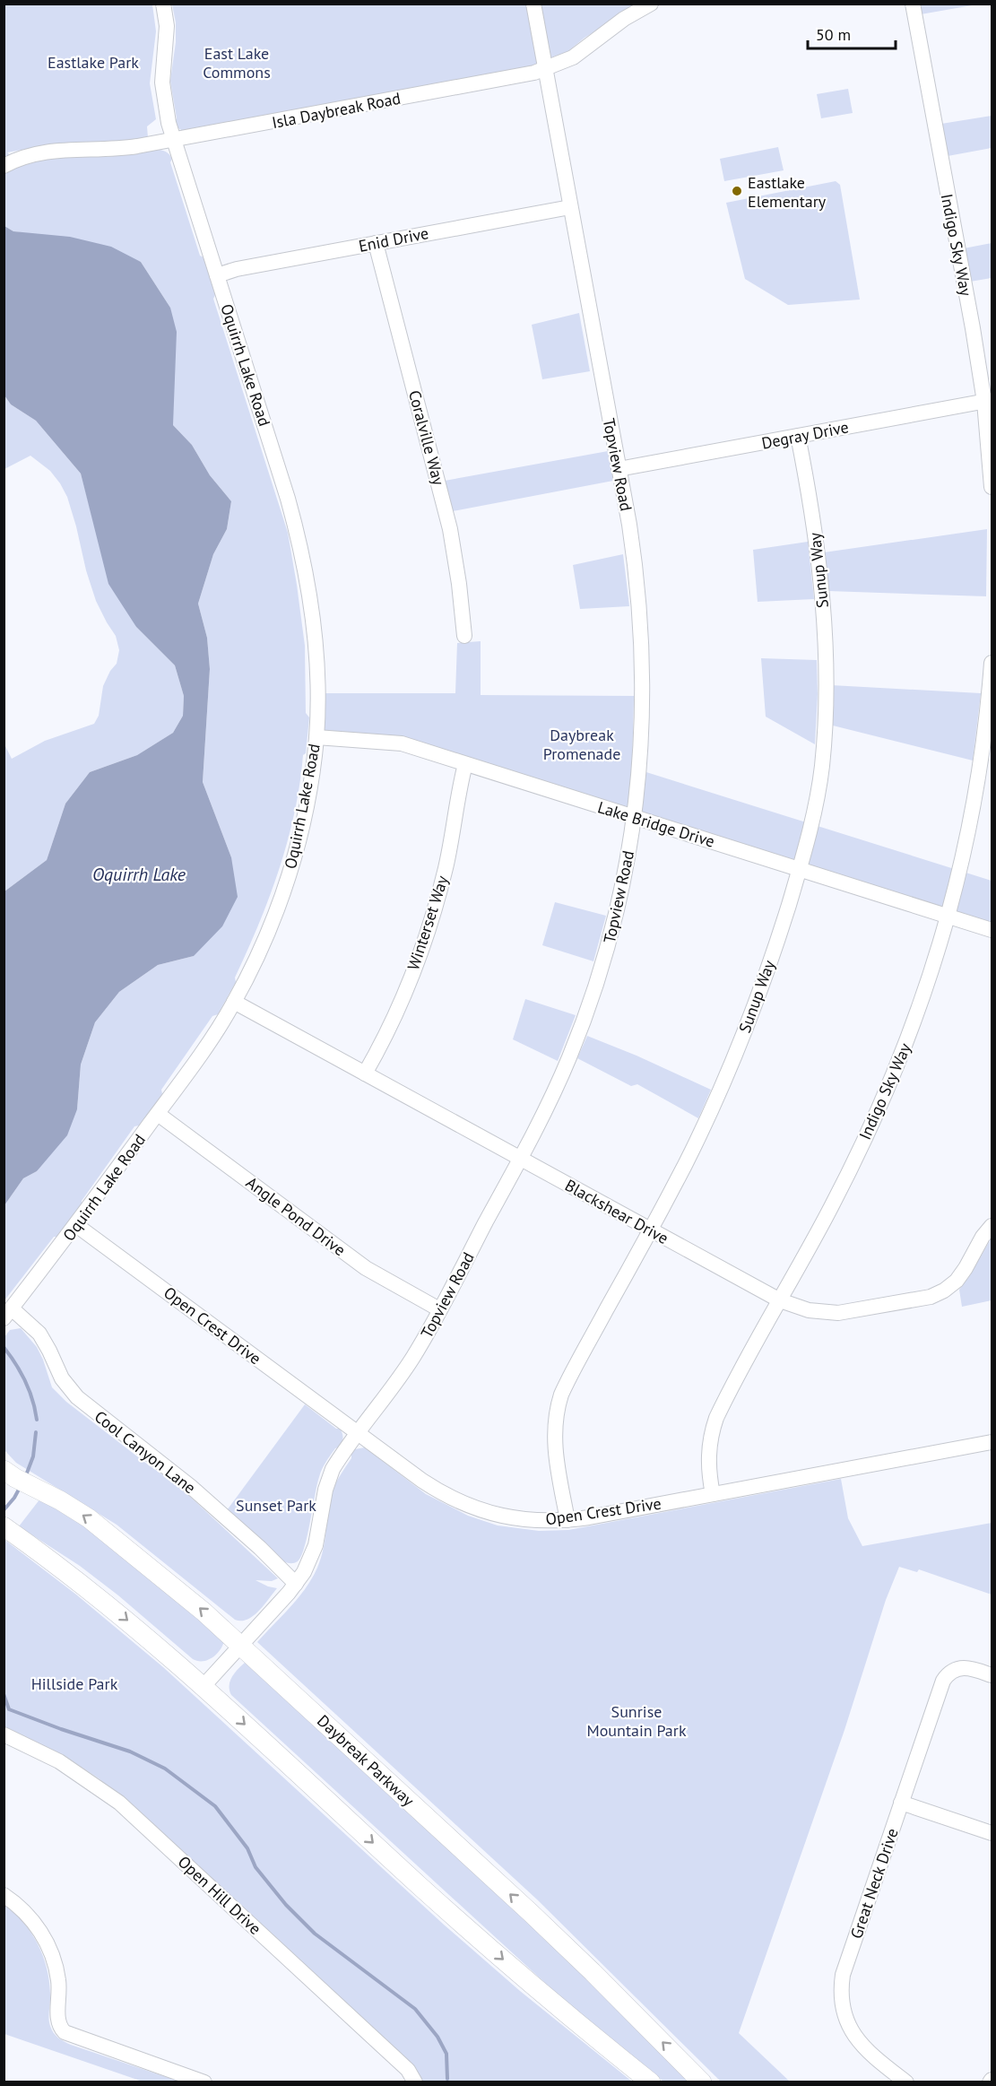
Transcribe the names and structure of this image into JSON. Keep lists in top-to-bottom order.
{
  "streets": {
    "main road": ["Daybreak Parkway"],
    "street": [
      "Isla Daybreak Road",
      "Enid Drive",
      "Indigo Sky Way",
      "Oquirrh Lake Road",
      "Degray Drive",
      "Coralville Way",
      "Topview Road",
      "Sunup Way",
      "Lake Bridge Drive",
      "Winterset Way",
      "Blackshear Drive",
      "Angle Pond Drive",
      "Open Crest Drive",
      "Cool Canyon Lane",
      "Great Neck Drive",
      "Open Hill Drive"
    ]
  },
  "crossings": [
    ["Isla Daybreak Road", "Oquirrh Lake Road"],
    ["Isla Daybreak Road", "Topview Road"],
    ["Enid Drive", "Oquirrh Lake Road"],
    ["Enid Drive", "Coralville Way"],
    ["Enid Drive", "Topview Road"],
    ["Indigo Sky Way", "Degray Drive"],
    ["Indigo Sky Way", "Lake Bridge Drive"],
    ["Indigo Sky Way", "Blackshear Drive"],
    ["Indigo Sky Way", "Open Crest Drive"],
    ["Oquirrh Lake Road", "Lake Bridge Drive"],
    ["Oquirrh Lake Road", "Blackshear Drive"],
    ["Oquirrh Lake Road", "Angle Pond Drive"],
    ["Oquirrh Lake Road", "Open Crest Drive"],
    ["Oquirrh Lake Road", "Cool Canyon Lane"],
    ["Degray Drive", "Topview Road"],
    ["Degray Drive", "Sunup Way"],
    ["Topview Road", "Lake Bridge Drive"],
    ["Topview Road", "Blackshear Drive"],
    ["Topview Road", "Angle Pond Drive"],
    ["Topview Road", "Open Crest Drive"],
    ["Topview Road", "Cool Canyon Lane"],
    ["Topview Road", "Daybreak Parkway"],
    ["Sunup Way", "Lake Bridge Drive"],
    ["Sunup Way", "Blackshear Drive"],
    ["Sunup Way", "Open Crest Drive"],
    ["Lake Bridge Drive", "Winterset Way"],
    ["Winterset Way", "Blackshear Drive"]
  ],
  "water": ["Oquirrh Lake"],
  "parks": [
    "East Lake Commons",
    "Eastlake Park",
    "Daybreak Promenade",
    "Sunset Park",
    "Hillside Park",
    "Sunrise Mountain Park"
  ],
  "places": ["Eastlake Elementary"],
  "scale_bar": "50 m"
}
